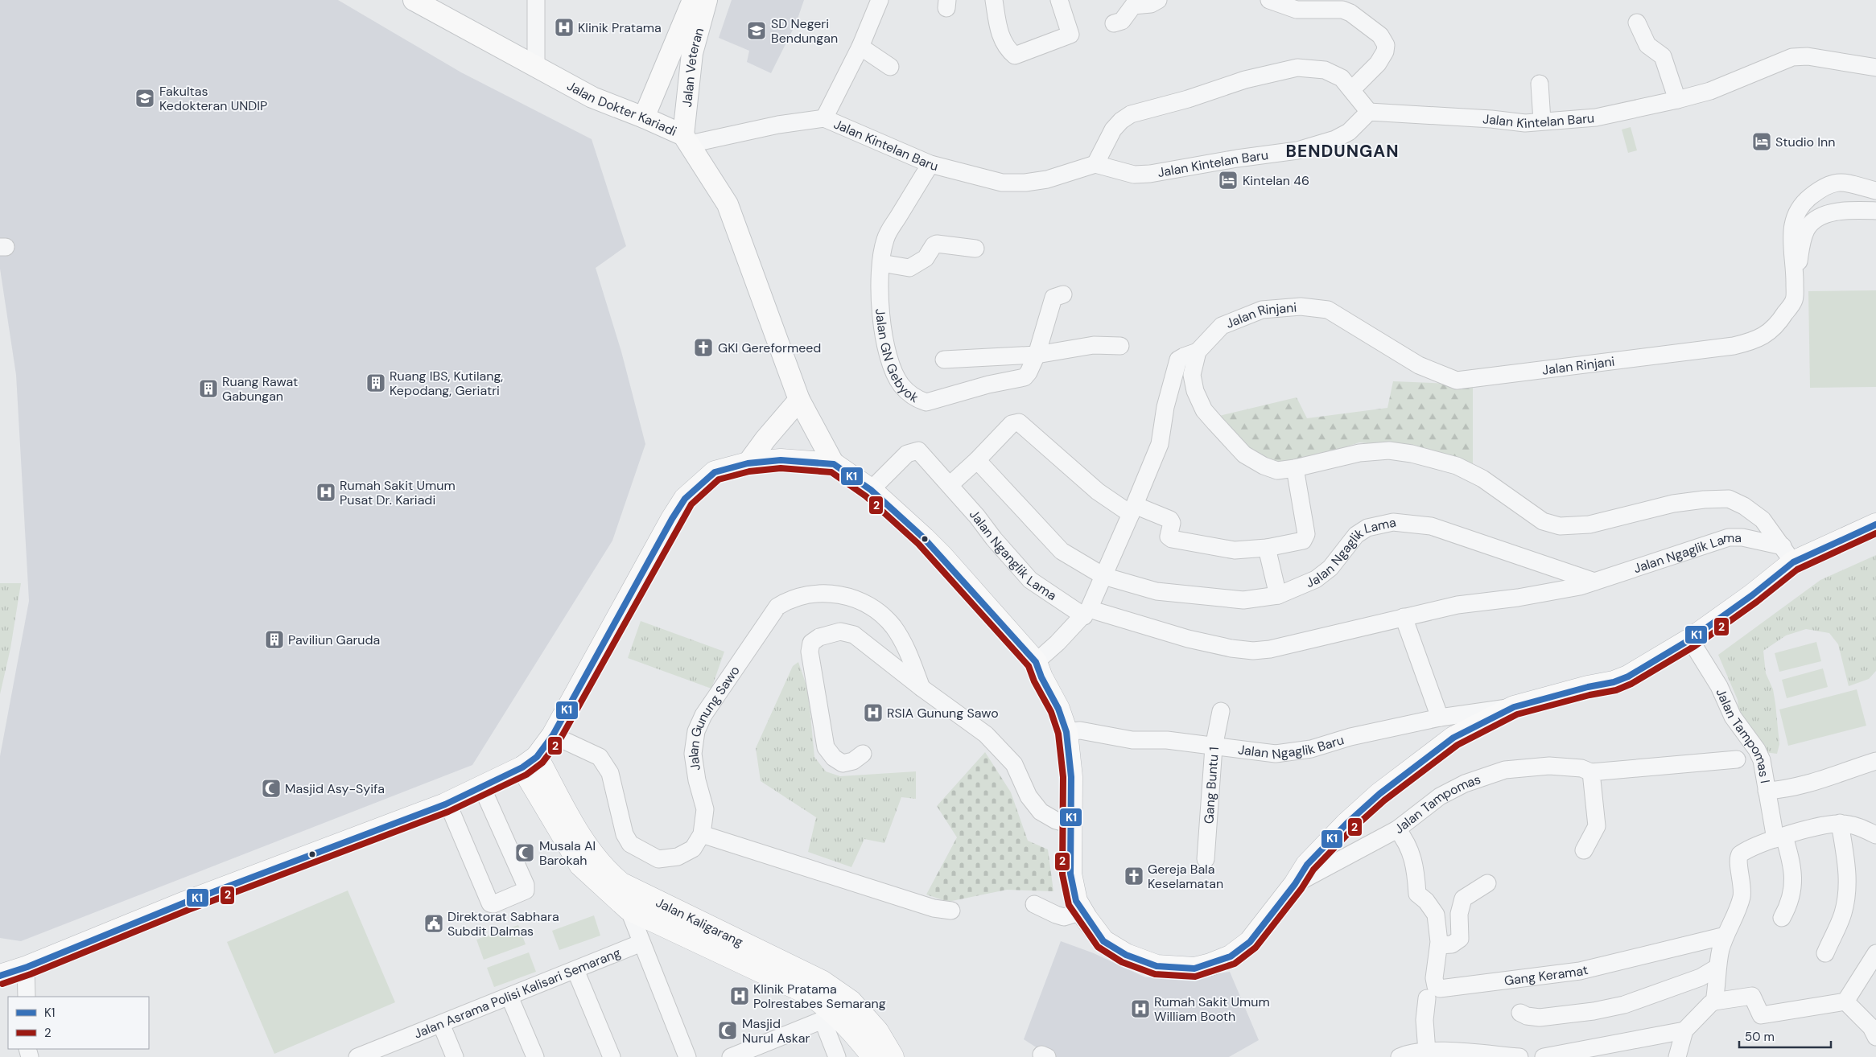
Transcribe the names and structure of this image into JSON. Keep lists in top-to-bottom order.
{
  "streets": {
    "highway": ["Jalan Kaligarang"],
    "main road": ["Jalan Veteran", "Jalan Dokter Kariadi"],
    "street": [
      "Jalan Kintelan Baru",
      "Jalan Rinjani",
      "Jalan GN Gebyok",
      "Jalan Nganglik Lama",
      "Jalan Ngaglik Lama",
      "Jalan Gunung Sawo",
      "Jalan Tampomas I",
      "Jalan Ngaglik Baru",
      "Gang Buntu 1",
      "Jalan Tampomas",
      "Gang Keramat",
      "Jalan Asrama Polisi Kalisari Semarang"
    ]
  },
  "crossings": [
    ["Jalan Veteran", "Jalan Dokter Kariadi"],
    ["Jalan Veteran", "Jalan Kintelan Baru"],
    ["Jalan Dokter Kariadi", "Jalan Kintelan Baru"],
    ["Jalan Kintelan Baru", "Jalan GN Gebyok"],
    ["Jalan Rinjani", "Jalan Ngaglik Lama"],
    ["Jalan Nganglik Lama", "Jalan Ngaglik Lama"],
    ["Jalan Ngaglik Baru", "Gang Buntu 1"],
    ["Jalan Tampomas", "Gang Keramat"]
  ],
  "districts": ["BENDUNGAN"],
  "places": {
    "hospital": [
      "Klinik Pratama",
      "Rumah Sakit Umum Pusat Dr. Kariadi",
      "RSIA Gunung Sawo",
      "Klinik Pratama Polrestabes Semarang",
      "Rumah Sakit Umum William Booth"
    ],
    "school or university": ["SD Negeri Bendungan", "Fakultas Kedokteran UNDIP"],
    "hotel": ["Studio Inn", "Kintelan 46"],
    "church": ["GKI Gereformeed", "Gereja Bala Keselamatan"],
    "building": ["Ruang IBS, Kutilang, Kepodang, Geriatri", "Ruang Rawat Gabungan", "Paviliun Garuda"],
    "mosque": ["Masjid Asy-Syifa", "Musala Al Barokah", "Masjid Nurul Askar"],
    "public building": ["Direktorat Sabhara Subdit Dalmas"]
  },
  "lines": ["transit line K1", "transit line 2"],
  "legend": ["K1", "2"],
  "scale_bar": "50 m"
}
